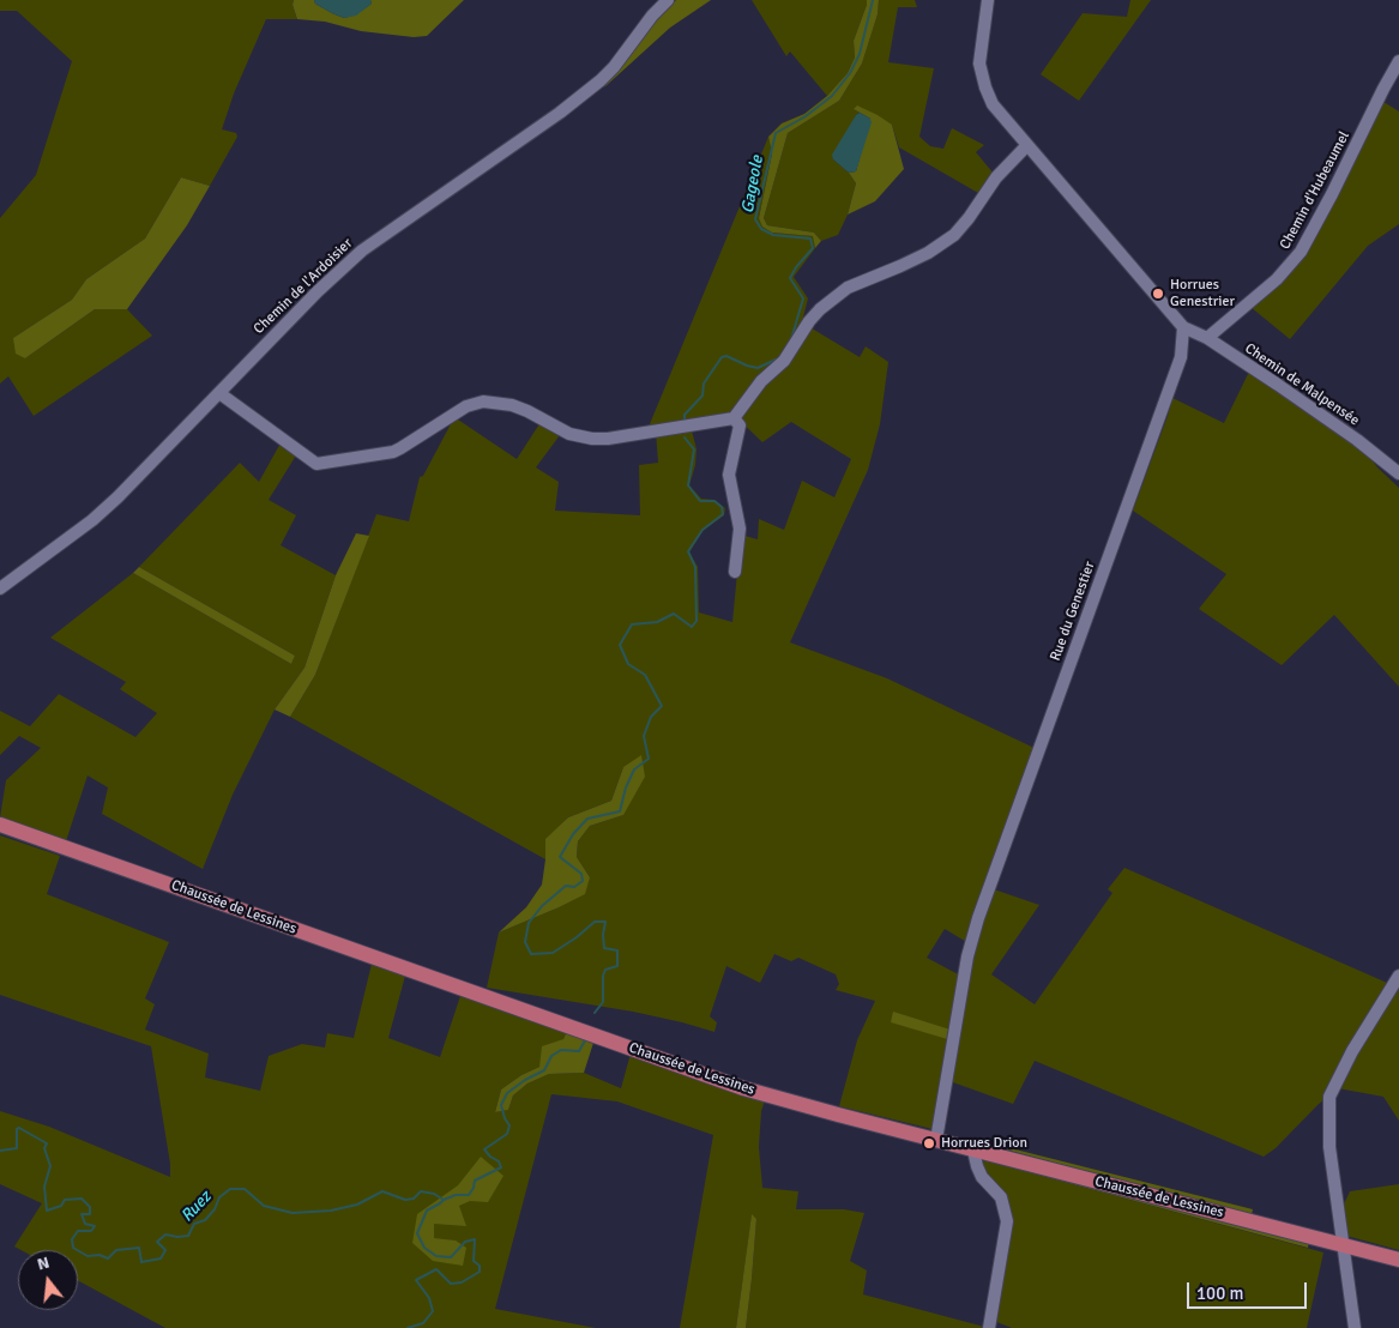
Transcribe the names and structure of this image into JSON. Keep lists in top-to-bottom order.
{
  "streets": {
    "main road": ["Chaussée de Lessines"],
    "street": [
      "Chemin d'Hubeaumel",
      "Chemin de l'Ardoisier",
      "Chemin de Malpensée",
      "Rue du Genestier"
    ]
  },
  "crossings": [
    ["Chemin d'Hubeaumel", "Chemin de Malpensée"],
    ["Chemin de Malpensée", "Rue du Genestier"],
    ["Rue du Genestier", "Chaussée de Lessines"]
  ],
  "water": ["Gageole", "Ruez"],
  "places": ["Horrues Genestrier", "Horrues Drion"],
  "scale_bar": "100 m",
  "north": "top"
}
